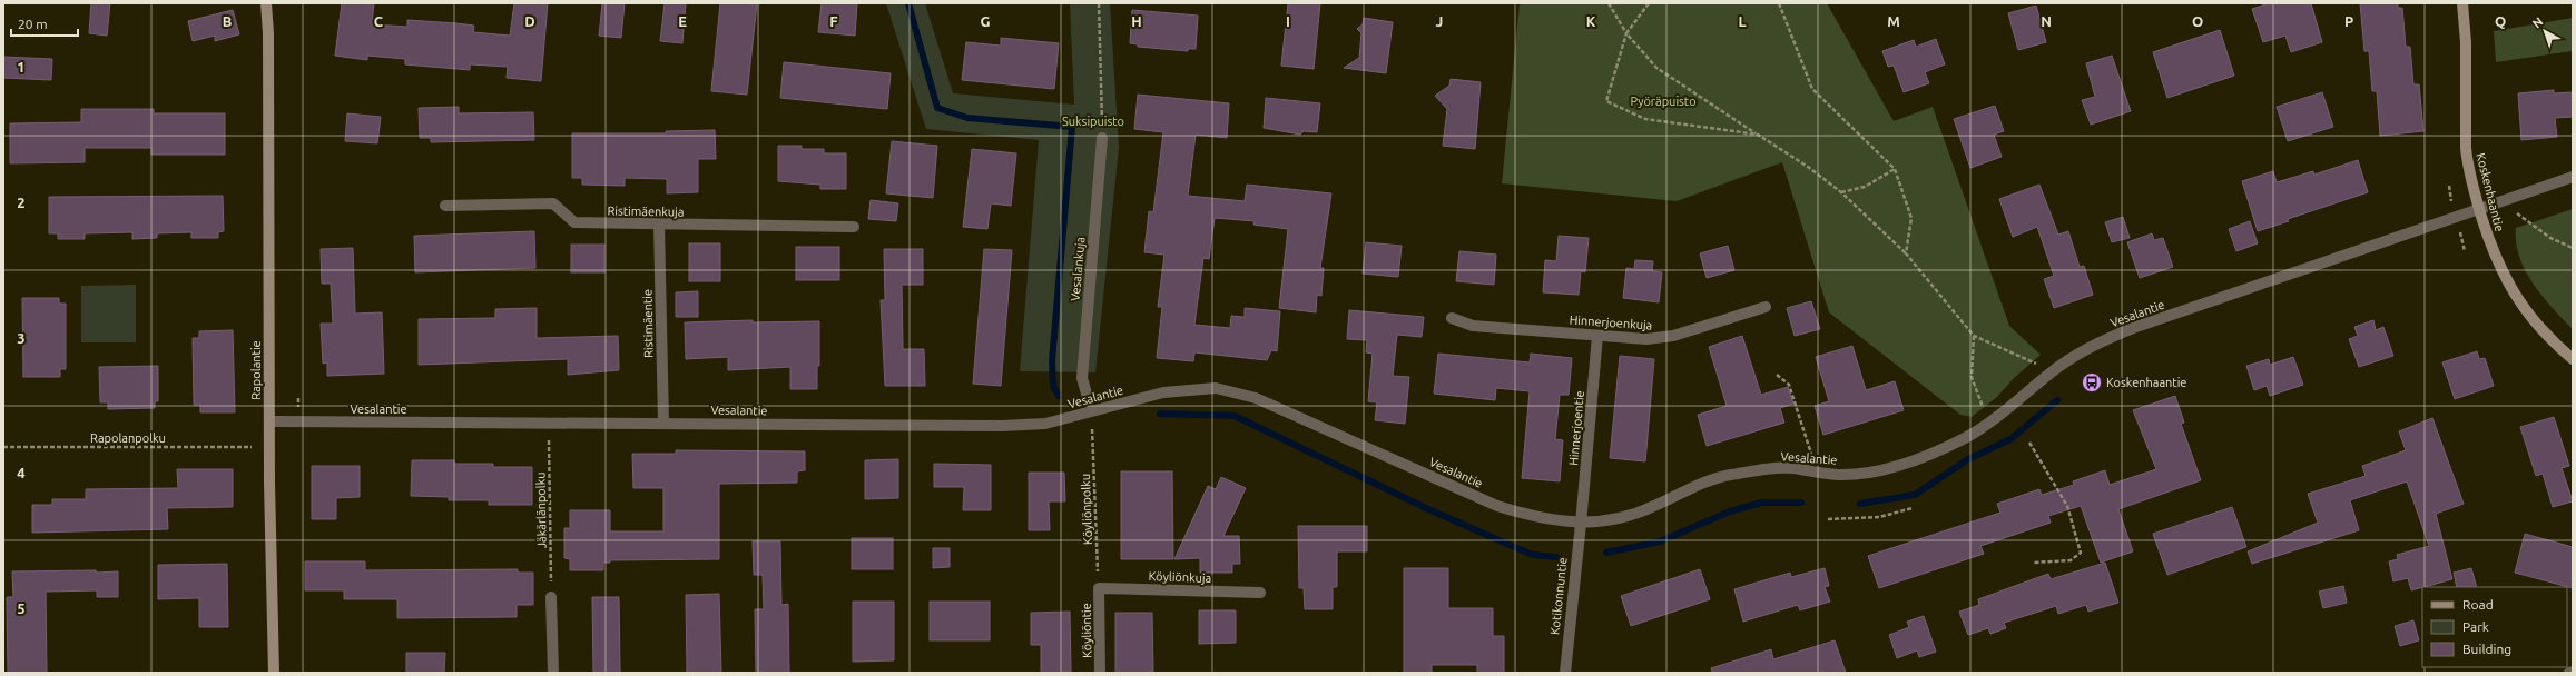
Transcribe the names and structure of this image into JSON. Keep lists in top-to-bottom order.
{
  "streets": {
    "street": [
      "Koskenhaantie",
      "Ristimäenkuja",
      "Vesalankuja",
      "Vesalantie",
      "Hinnerjoenkuja",
      "Ristimäentie",
      "Rapolantie",
      "Hinnerjoentie",
      "Köyliönkuja",
      "Kotikonnuntie",
      "Köyliöntie"
    ],
    "path": ["Rapolanpolku", "Köyliönpolku", "Jäkärlänpolku"]
  },
  "crossings": [
    ["Koskenhaantie", "Vesalantie"],
    ["Ristimäenkuja", "Ristimäentie"],
    ["Vesalantie", "Ristimäentie"],
    ["Vesalantie", "Rapolantie"],
    ["Vesalantie", "Hinnerjoentie"],
    ["Vesalantie", "Jäkärlänpolku"],
    ["Vesalantie", "Kotikonnuntie"],
    ["Hinnerjoenkuja", "Hinnerjoentie"],
    ["Hinnerjoentie", "Kotikonnuntie"],
    ["Köyliönpolku", "Köyliönkuja"],
    ["Köyliönpolku", "Köyliöntie"],
    ["Köyliönkuja", "Köyliöntie"]
  ],
  "parks": ["Pyöräpuisto", "Suksipuisto"],
  "places": {
    "bus stop": ["Koskenhaantie"]
  },
  "legend": ["Road", "Park", "Building"],
  "scale_bar": "20 m",
  "north": "top left",
  "grid": {
    "columns": [
      "B",
      "C",
      "D",
      "E",
      "F",
      "G",
      "H",
      "I",
      "J",
      "K",
      "L",
      "M",
      "N",
      "O",
      "P",
      "Q"
    ],
    "rows": [
      "1",
      "2",
      "3",
      "4",
      "5"
    ]
  }
}
